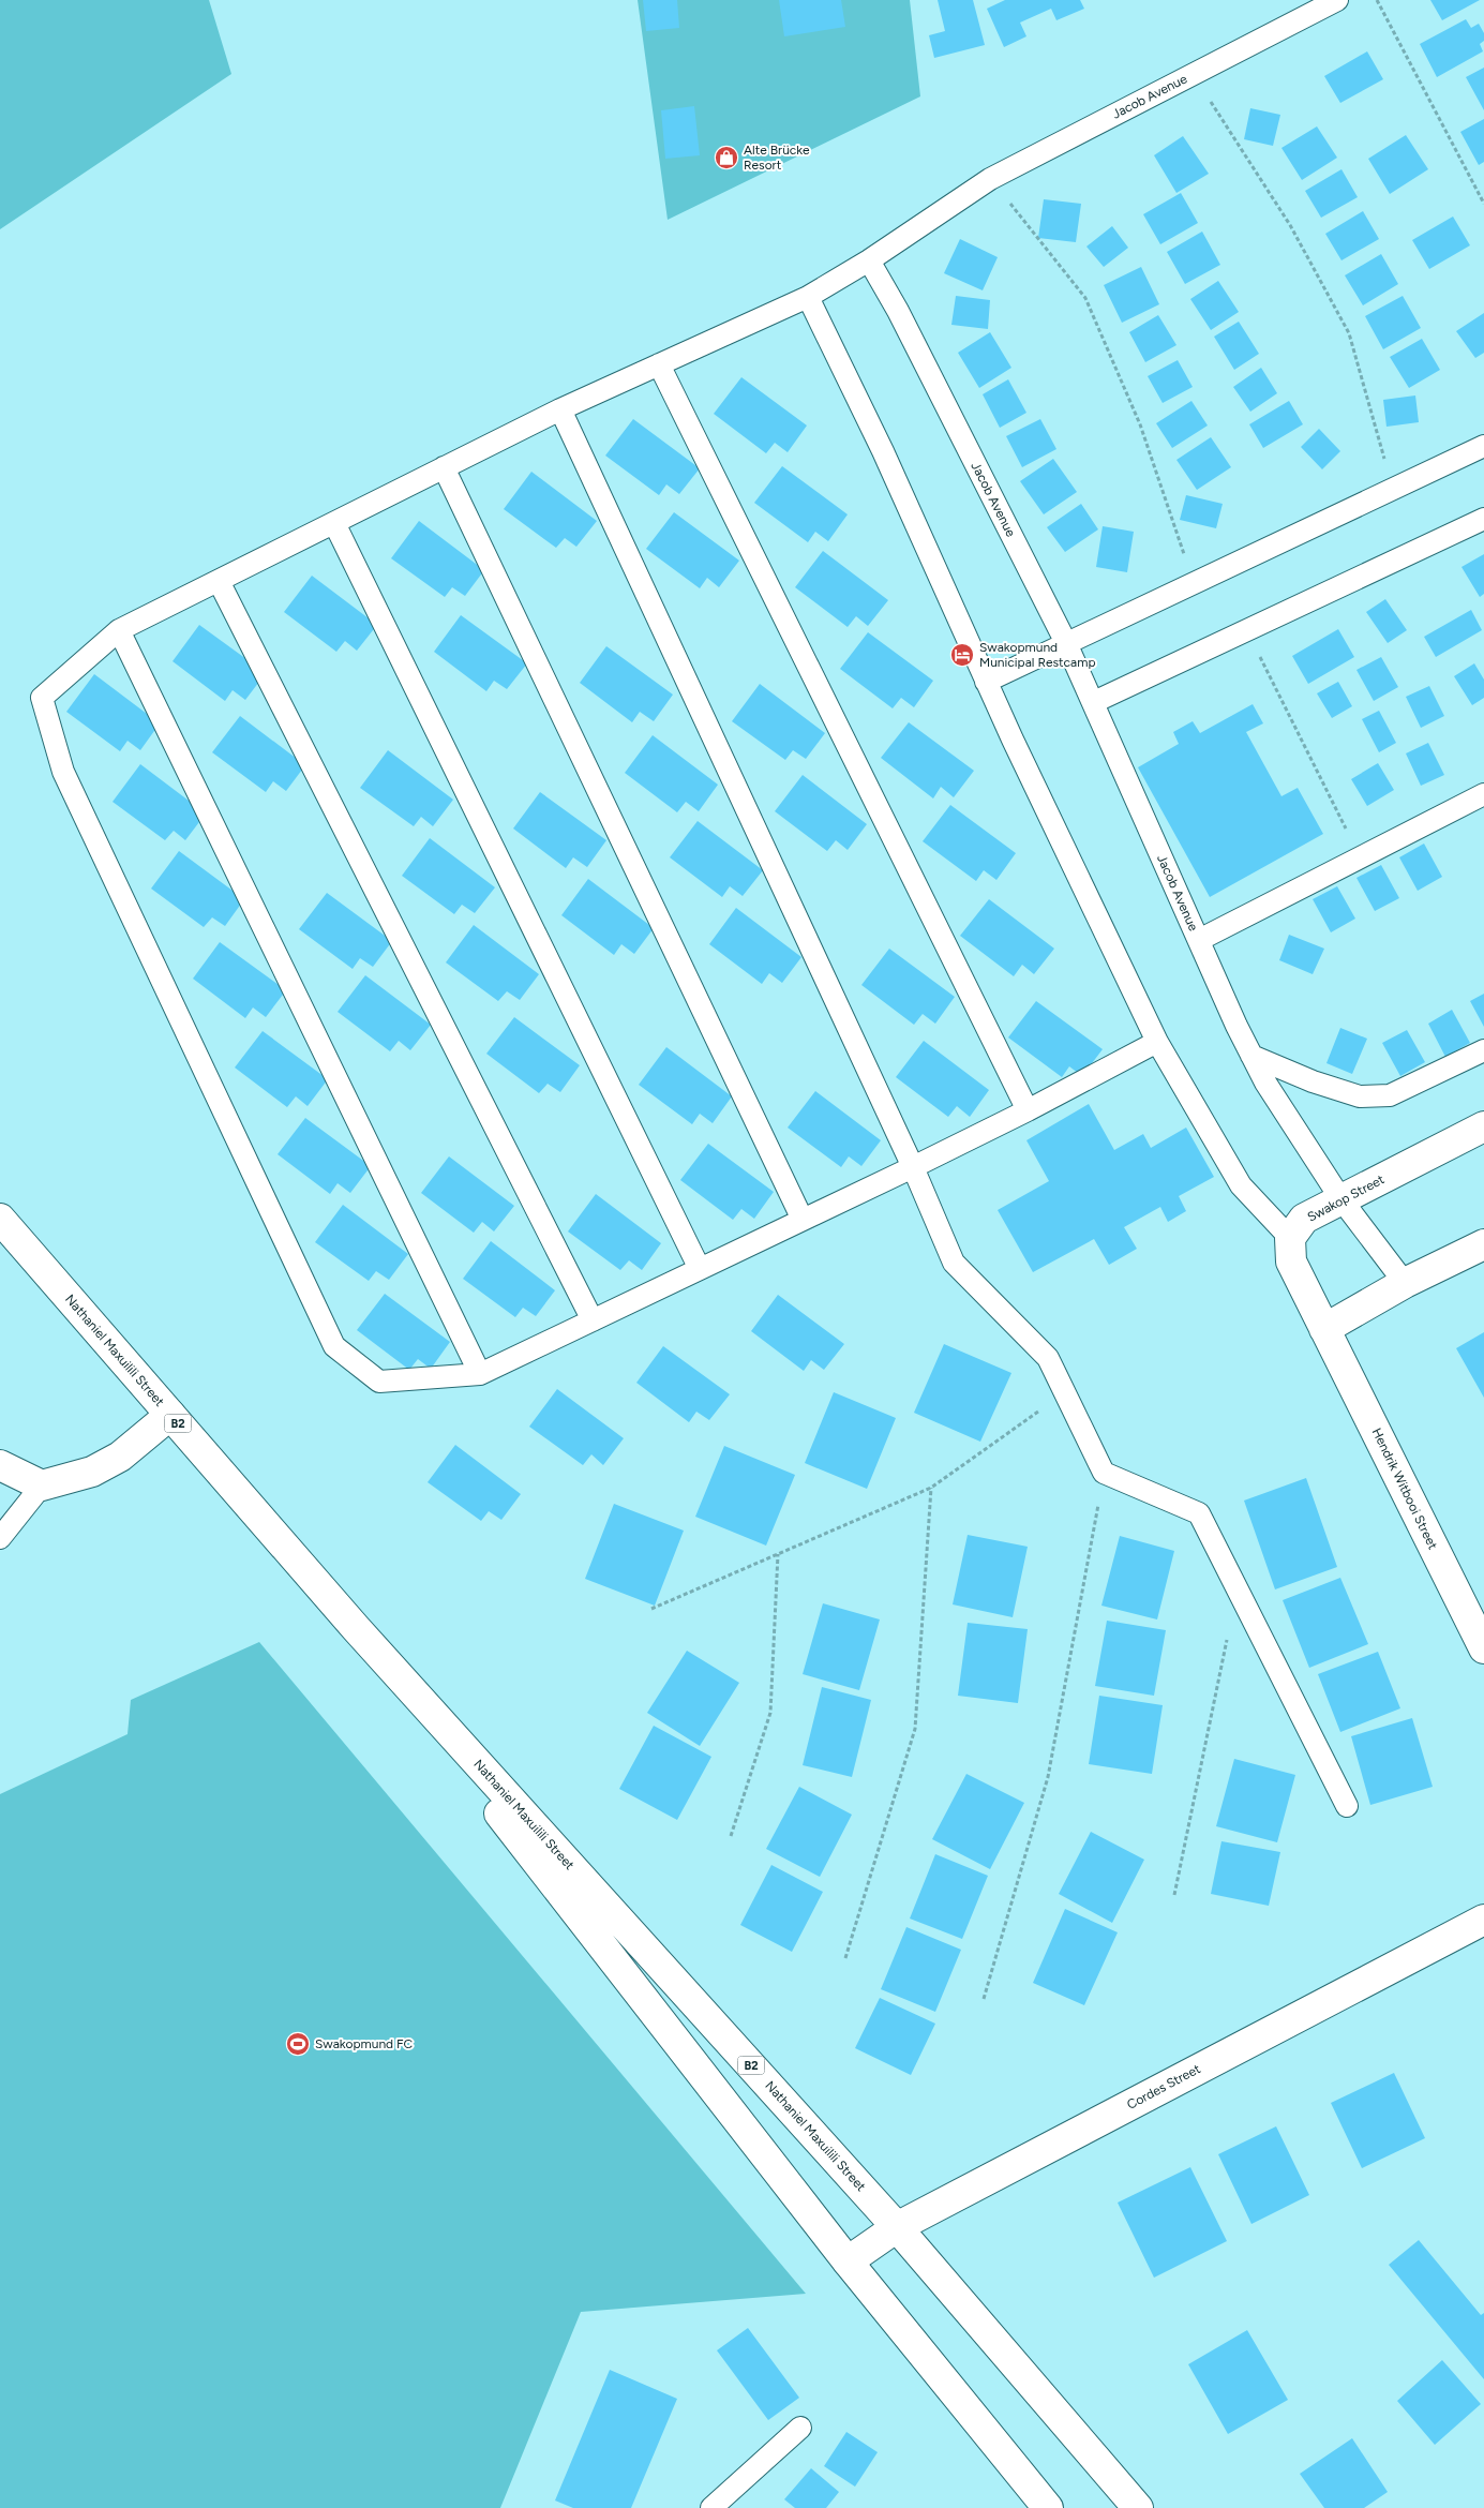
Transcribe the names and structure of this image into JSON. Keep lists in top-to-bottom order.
{
  "streets": {
    "main road": [
      "Swakop Street",
      "Nathaniel Maxuilili Street",
      "B2",
      "Hendrik Witbooi Street",
      "Cordes Street"
    ],
    "lane": ["Jacob Avenue"]
  },
  "crossings": [
    ["Nathaniel Maxuilili Street", "Cordes Street"]
  ],
  "places": {
    "shop": ["Alte Brücke Resort"],
    "hotel": ["Swakopmund Municipal Restcamp"],
    "sports": ["Swakopmund FC"]
  }
}
